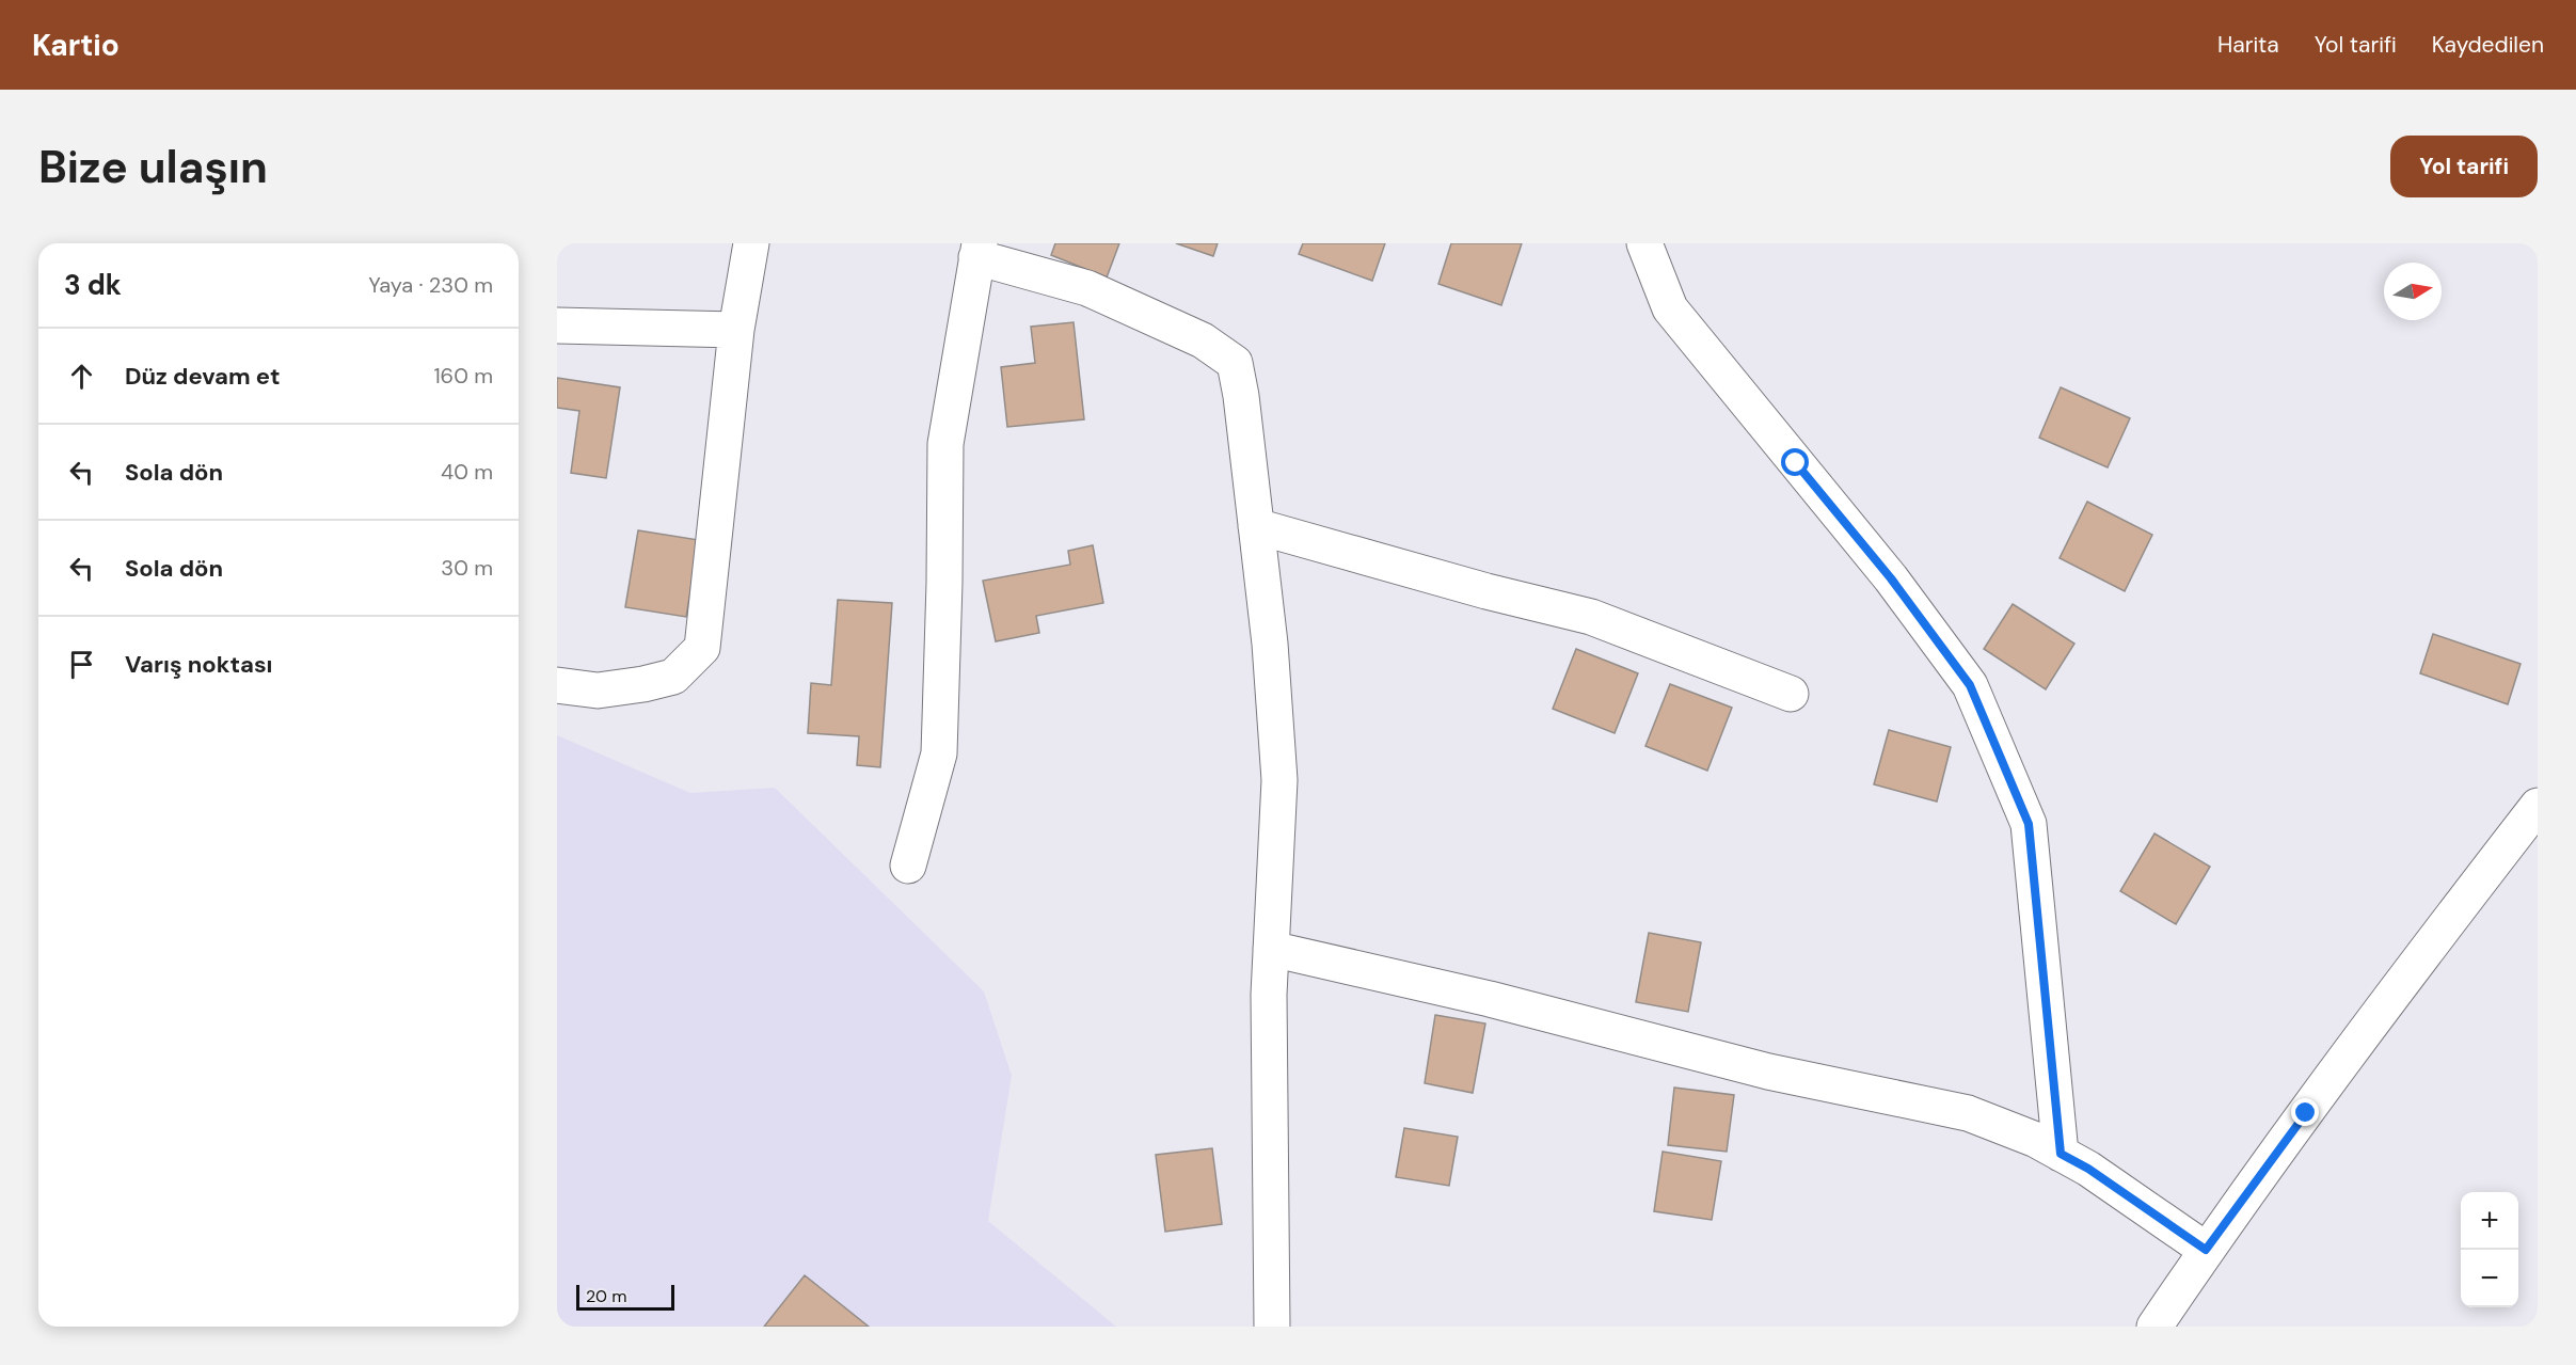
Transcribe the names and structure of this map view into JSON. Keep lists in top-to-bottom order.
{
  "scale_bar": "20 m",
  "north": "right",
  "page": {
    "header": "Kartio",
    "nav": ["Harita", "Yol tarifi", "Kaydedilen"],
    "buttons": "Yol tarifi",
    "title": "Bize ulaşın",
    "heading": ["3 dk", "Yaya · 230 m"],
    "list": [
      ["Düz devam et", "160 m"],
      ["Sola dön", "40 m"],
      ["Sola dön", "30 m"],
      "Varış noktası"
    ],
    "map_buttons": ["+", "−"],
    "scale": "20 m"
  }
}
